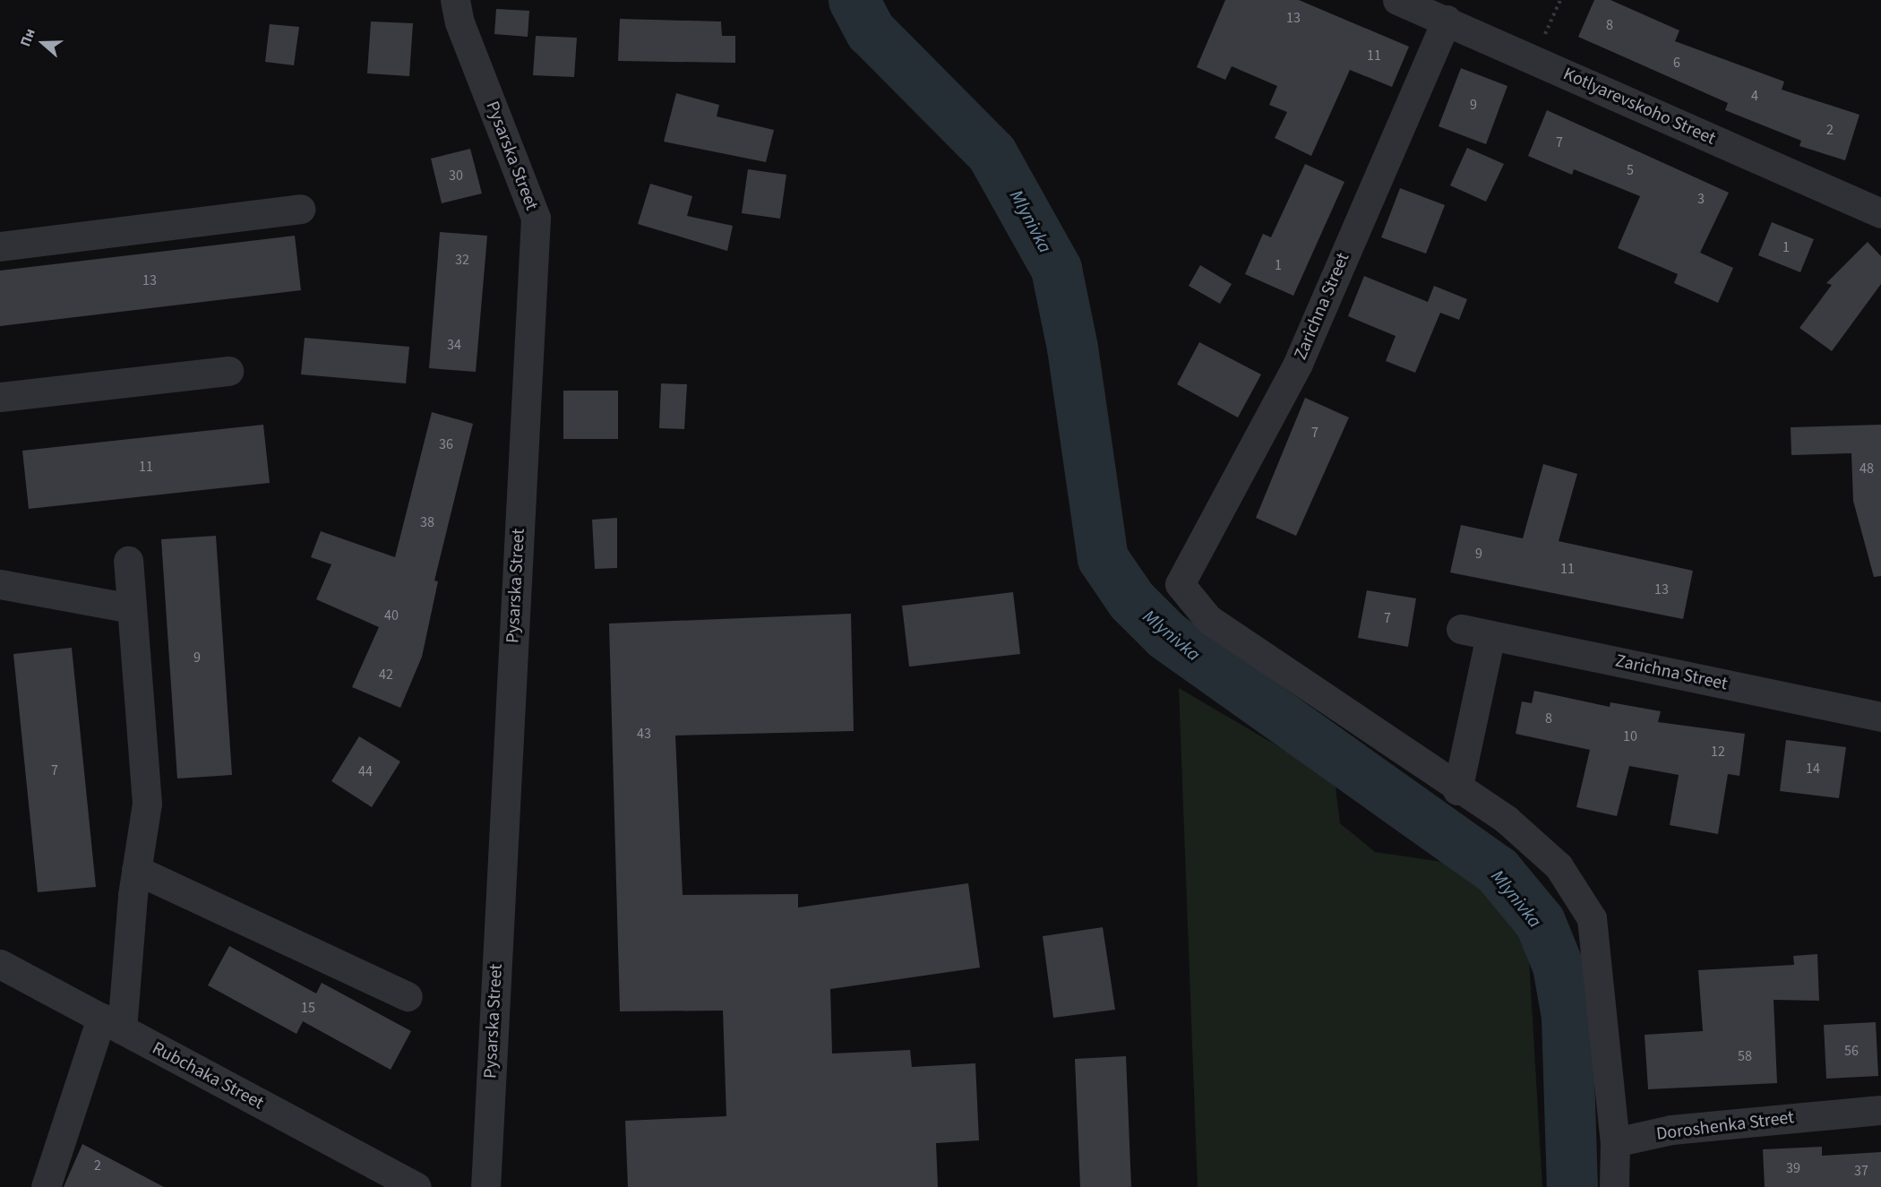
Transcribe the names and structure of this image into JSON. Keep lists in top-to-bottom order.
{
  "streets": {
    "street": [
      "Kotlyarevskoho Street",
      "Pysarska Street",
      "Zarichna Street",
      "Rubchaka Street",
      "Doroshenka Street"
    ]
  },
  "crossings": [
    ["Kotlyarevskoho Street", "Zarichna Street"]
  ],
  "water": ["Mlynivka"],
  "house_numbers": [
    "13",
    "8",
    "11",
    "6",
    "4",
    "9",
    "2",
    "7",
    "5",
    "30",
    "3",
    "1",
    "32",
    "1",
    "13",
    "34",
    "7",
    "36",
    "11",
    "48",
    "38",
    "9",
    "11",
    "13",
    "40",
    "7",
    "9",
    "42",
    "8",
    "43",
    "10",
    "12",
    "14",
    "7",
    "44",
    "15",
    "56",
    "58",
    "2",
    "39",
    "37"
  ],
  "north": "left"
}
